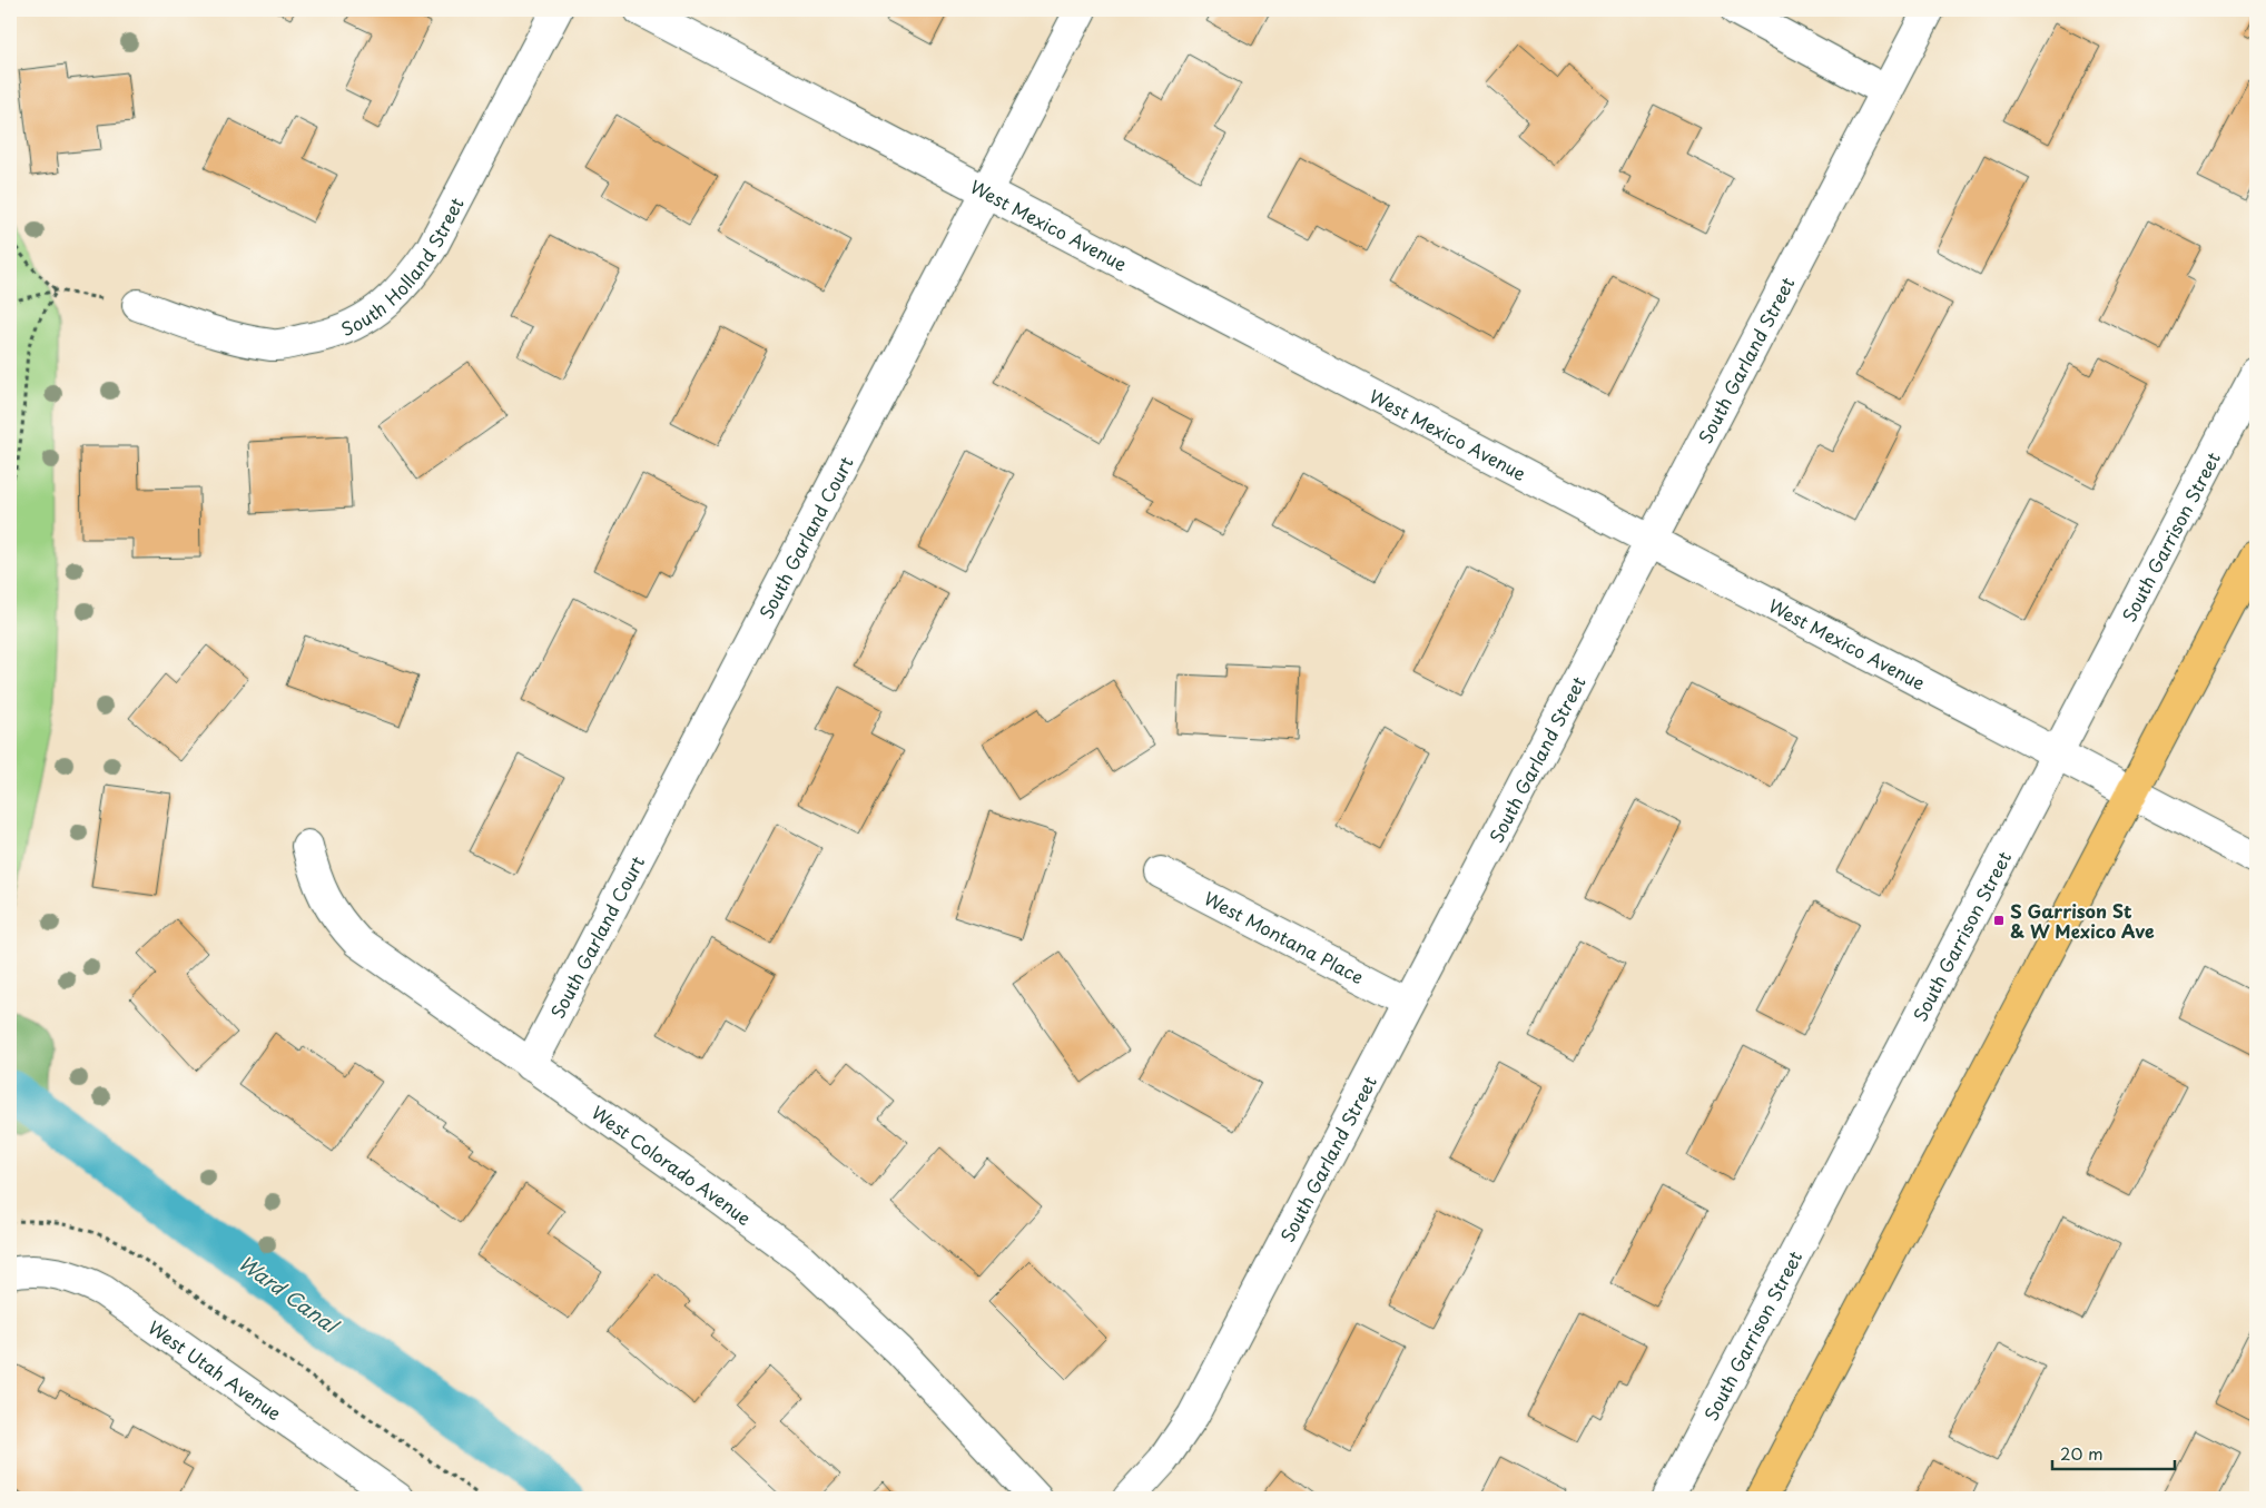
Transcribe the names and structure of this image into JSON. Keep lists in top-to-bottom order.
{
  "streets": {
    "street": [
      "West Mexico Avenue",
      "South Holland Street",
      "South Garland Street",
      "South Garrison Street",
      "South Garland Court",
      "West Montana Place",
      "West Colorado Avenue",
      "West Utah Avenue"
    ]
  },
  "crossings": [
    ["West Mexico Avenue", "South Garland Street"],
    ["West Mexico Avenue", "South Garrison Street"],
    ["West Mexico Avenue", "South Garland Court"],
    ["South Garland Street", "West Montana Place"],
    ["South Garland Court", "West Colorado Avenue"]
  ],
  "water": ["Ward Canal"],
  "places": {
    "transit": ["S Garrison St & W Mexico Ave"]
  },
  "scale_bar": "20 m"
}
